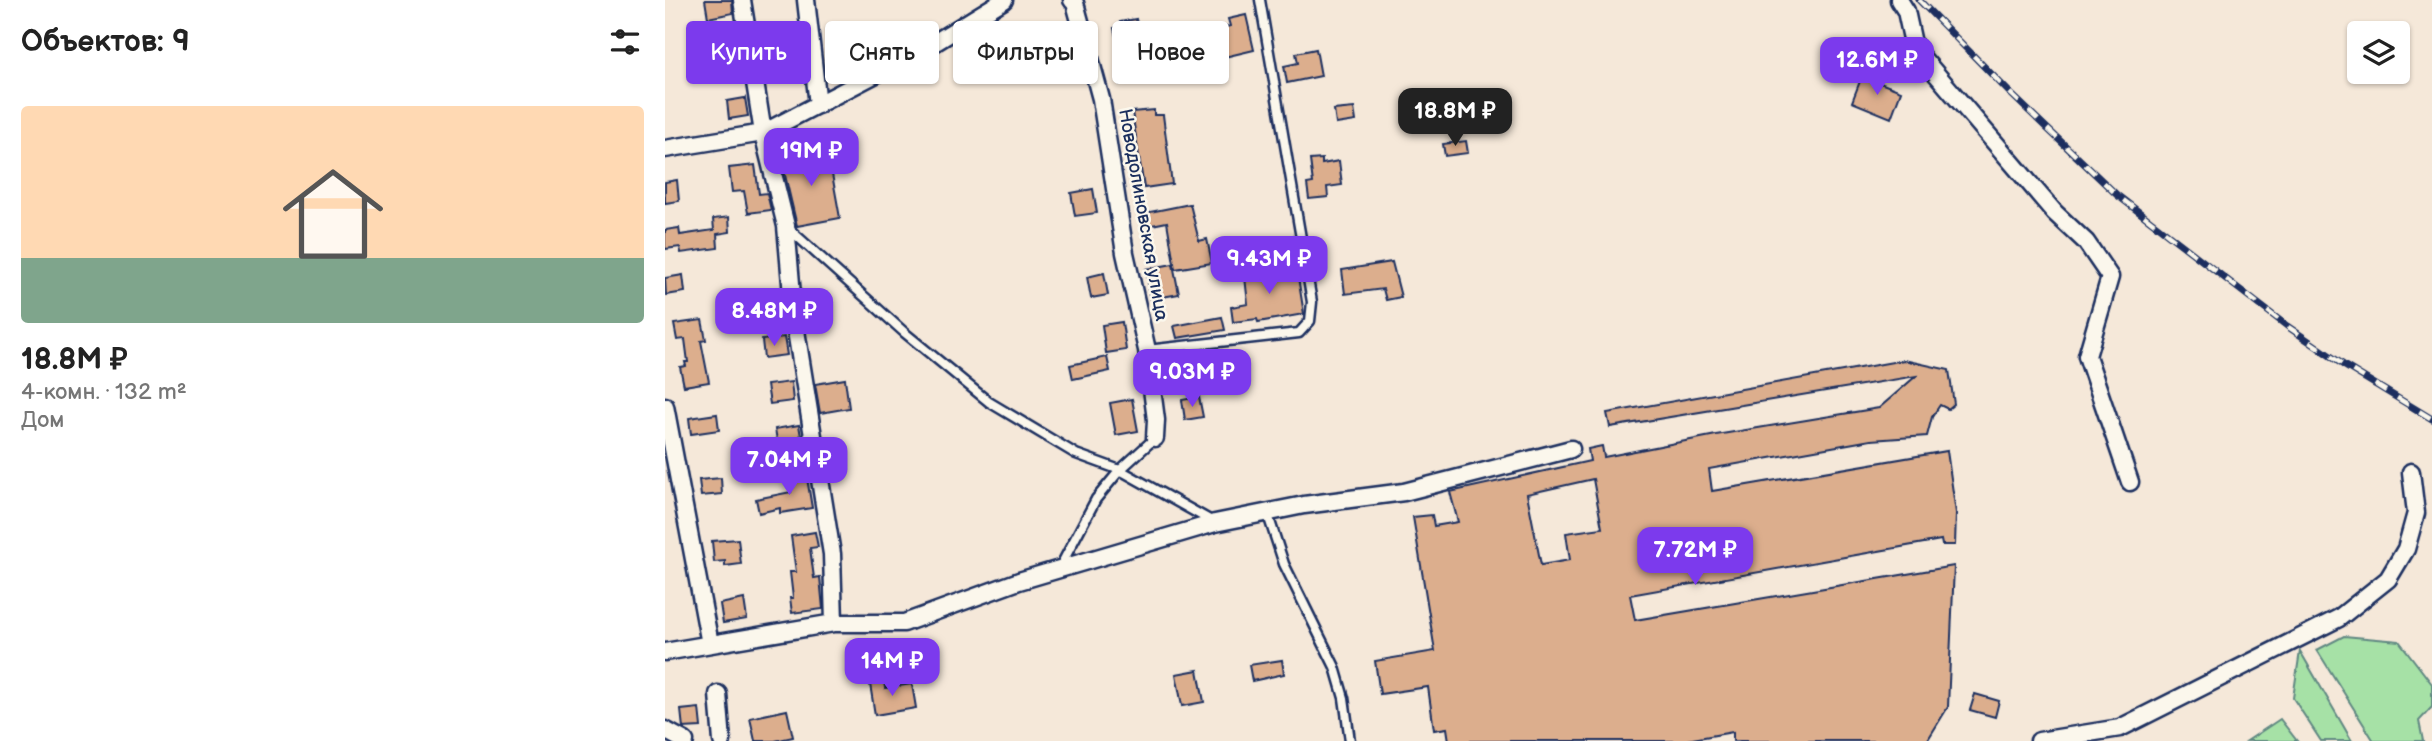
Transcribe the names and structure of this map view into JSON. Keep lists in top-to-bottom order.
{
  "streets": {
    "street": ["Новодолиновская улица"]
  },
  "page": {
    "heading": "Объектов: 9",
    "chip": [
      "Купить",
      "Снять",
      "Фильтры",
      "Новое"
    ],
    "price": [
      "12.6M ₽",
      "18.8M ₽",
      "19M ₽",
      "9.43M ₽",
      "8.48M ₽",
      "9.03M ₽",
      "7.04M ₽",
      "7.72M ₽",
      "14M ₽"
    ],
    "list": [
      {
        "name": "18.8M ₽",
        "note": "4-комн. · 132 m² · Дом"
      }
    ]
  }
}
